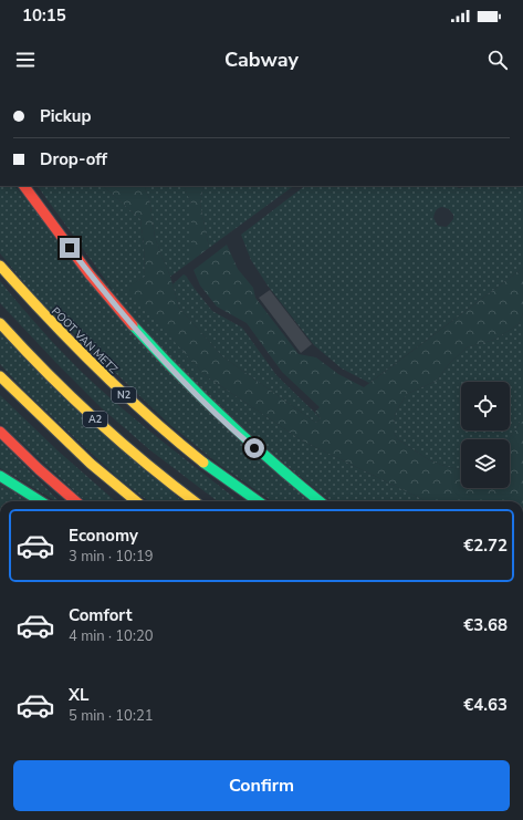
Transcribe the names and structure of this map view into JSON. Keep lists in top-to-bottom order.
{
  "streets": {
    "highway": ["POOT VAN METZ", "N2", "A2"]
  },
  "page": {
    "status": "10:15",
    "header": "Cabway",
    "banner": ["Pickup", "Drop-off"],
    "list": [
      {
        "name": "Economy",
        "note": "3 min · 10:19",
        "value": "€2.72"
      },
      {
        "name": "Comfort",
        "note": "4 min · 10:20",
        "value": "€3.68"
      },
      {
        "name": "XL",
        "note": "5 min · 10:21",
        "value": "€4.63"
      }
    ],
    "buttons": "Confirm"
  }
}
